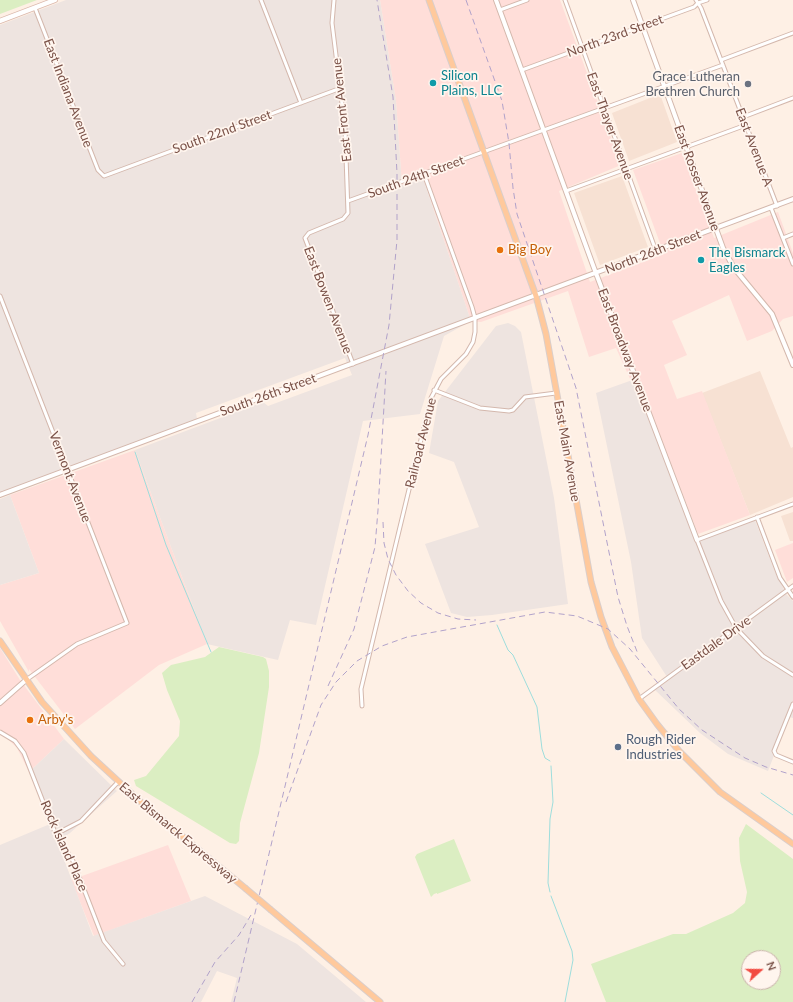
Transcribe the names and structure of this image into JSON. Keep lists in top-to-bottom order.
{
  "streets": {
    "main road": ["East Main Avenue", "East Bismarck Expressway"],
    "street": [
      "North 23rd Street",
      "East Indiana Avenue",
      "East Front Avenue",
      "East Thayer Avenue",
      "South 22nd Street",
      "East Avenue A",
      "South 24th Street",
      "East Rosser Avenue",
      "North 26th Street",
      "East Bowen Avenue",
      "East Broadway Avenue",
      "South 26th Street",
      "Railroad Avenue",
      "Vermont Avenue",
      "Eastdale Drive",
      "Rock Island Place"
    ]
  },
  "crossings": [
    ["North 23rd Street", "East Thayer Avenue"],
    ["North 23rd Street", "East Avenue A"],
    ["North 23rd Street", "East Rosser Avenue"],
    ["North 23rd Street", "East Broadway Avenue"],
    ["East Indiana Avenue", "South 22nd Street"],
    ["East Front Avenue", "South 22nd Street"],
    ["East Front Avenue", "South 24th Street"],
    ["East Front Avenue", "East Bowen Avenue"],
    ["East Thayer Avenue", "South 24th Street"],
    ["East Thayer Avenue", "North 26th Street"],
    ["East Avenue A", "South 24th Street"],
    ["East Avenue A", "North 26th Street"],
    ["South 24th Street", "East Rosser Avenue"],
    ["South 24th Street", "East Broadway Avenue"],
    ["South 24th Street", "Railroad Avenue"],
    ["South 24th Street", "East Main Avenue"],
    ["East Rosser Avenue", "North 26th Street"],
    ["North 26th Street", "East Broadway Avenue"],
    ["North 26th Street", "South 26th Street"],
    ["North 26th Street", "East Main Avenue"],
    ["East Bowen Avenue", "South 26th Street"],
    ["East Broadway Avenue", "Eastdale Drive"],
    ["South 26th Street", "Railroad Avenue"],
    ["South 26th Street", "East Main Avenue"],
    ["South 26th Street", "Vermont Avenue"],
    ["East Main Avenue", "Eastdale Drive"],
    ["Vermont Avenue", "East Bismarck Expressway"]
  ],
  "places": [
    "Silicon Plains, LLC",
    "Grace Lutheran Brethren Church",
    "Big Boy",
    "The Bismarck Eagles",
    "Arby's",
    "Rough Rider Industries"
  ],
  "north": "right"
}
